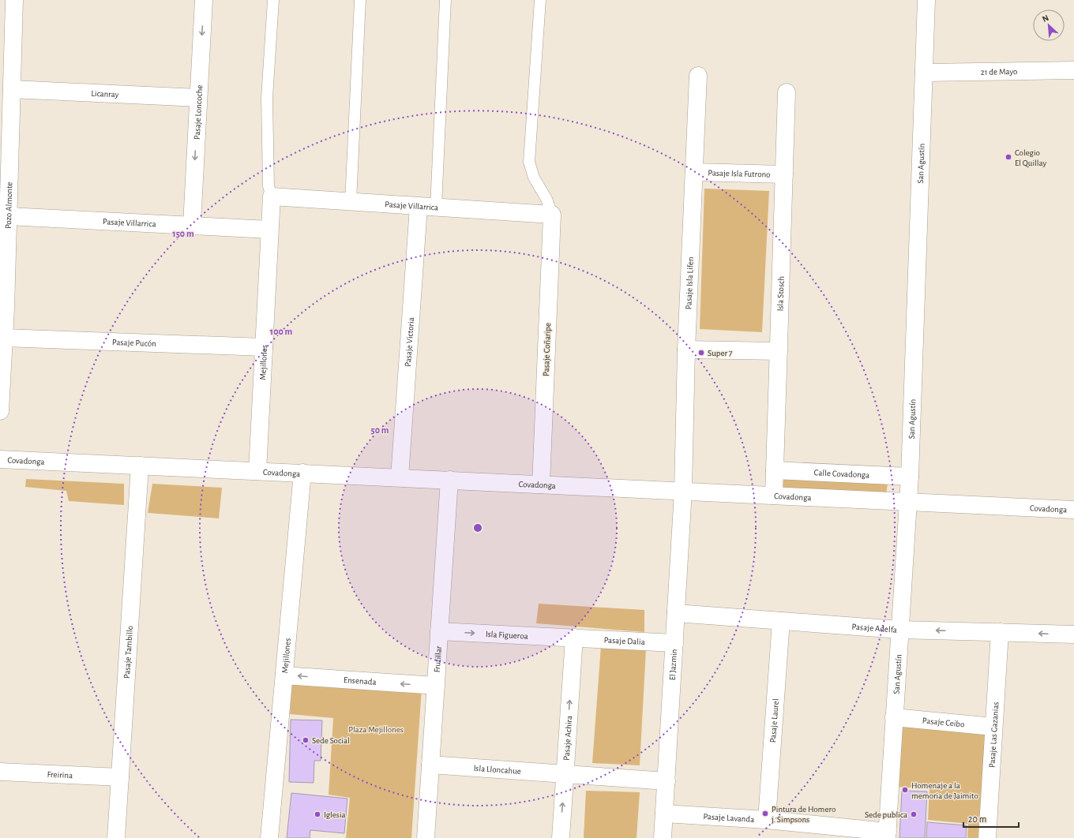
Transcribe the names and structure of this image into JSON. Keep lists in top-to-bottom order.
{
  "streets": {
    "street": [
      "21 de Mayo",
      "Licanray",
      "Pasaje Loncoche",
      "San Agustín",
      "Pasaje Isla Futrono",
      "Pozo Almonte",
      "Pasaje Villarrica",
      "Pasaje Isla Lifen",
      "Isla Stosch",
      "Pasaje Pucón",
      "Pasaje Victoria",
      "Pasaje Coñaripe",
      "Mejillones",
      "Covadonga",
      "Calle Covadonga",
      "Pasaje Adelfa",
      "Isla Figueroa",
      "Pasaje Dalia",
      "Pasaje Tambillo",
      "Frutillar",
      "El Jazmin",
      "Ensenada",
      "Pasaje Laurel",
      "Pasaje Ceibo",
      "Pasaje Las Gazanias",
      "Pasaje Achira",
      "Isla Lloncahue",
      "Freirina",
      "Pasaje Lavanda"
    ]
  },
  "crossings": [
    ["21 de Mayo", "San Agustín"],
    ["Licanray", "Pasaje Loncoche"],
    ["Licanray", "Pozo Almonte"],
    ["Pasaje Loncoche", "Pasaje Villarrica"],
    ["San Agustín", "Covadonga"],
    ["San Agustín", "Calle Covadonga"],
    ["San Agustín", "Pasaje Adelfa"],
    ["San Agustín", "Pasaje Ceibo"],
    ["San Agustín", "Pasaje Lavanda"],
    ["Pasaje Isla Futrono", "Pasaje Isla Lifen"],
    ["Pasaje Isla Futrono", "Isla Stosch"],
    ["Pozo Almonte", "Pasaje Villarrica"],
    ["Pozo Almonte", "Pasaje Pucón"],
    ["Pasaje Villarrica", "Pasaje Victoria"],
    ["Pasaje Villarrica", "Pasaje Coñaripe"],
    ["Pasaje Villarrica", "Mejillones"],
    ["Pasaje Isla Lifen", "Covadonga"],
    ["Pasaje Isla Lifen", "El Jazmin"],
    ["Isla Stosch", "Covadonga"],
    ["Isla Stosch", "Calle Covadonga"],
    ["Pasaje Pucón", "Mejillones"],
    ["Pasaje Victoria", "Covadonga"],
    ["Pasaje Coñaripe", "Covadonga"],
    ["Mejillones", "Covadonga"],
    ["Mejillones", "Ensenada"],
    ["Covadonga", "Pasaje Tambillo"],
    ["Covadonga", "Frutillar"],
    ["Covadonga", "El Jazmin"],
    ["Pasaje Adelfa", "El Jazmin"],
    ["Pasaje Adelfa", "Pasaje Laurel"],
    ["Pasaje Adelfa", "Pasaje Las Gazanias"],
    ["Isla Figueroa", "Pasaje Dalia"],
    ["Isla Figueroa", "Frutillar"],
    ["Isla Figueroa", "Pasaje Achira"],
    ["Pasaje Dalia", "El Jazmin"],
    ["Pasaje Dalia", "Pasaje Achira"],
    ["Pasaje Tambillo", "Freirina"],
    ["Frutillar", "Ensenada"],
    ["Frutillar", "Isla Lloncahue"],
    ["El Jazmin", "Pasaje Lavanda"],
    ["Pasaje Laurel", "Pasaje Lavanda"],
    ["Pasaje Ceibo", "Pasaje Las Gazanias"],
    ["Pasaje Achira", "Isla Lloncahue"]
  ],
  "one_way": [
    "Pasaje Loncoche",
    "Pasaje Adelfa",
    "Isla Figueroa",
    "Ensenada",
    "Pasaje Achira"
  ],
  "parks": ["Plaza Mejillones"],
  "places": [
    "Colegio El Quillay",
    "Super 7",
    "Sede Social",
    "Homenaje a la memoria de Jaimito",
    "Pintura de Homero j. Simpsons",
    "Iglesia",
    "Sede publica"
  ],
  "scale_bar": "20 m",
  "north": "top left",
  "rings": ["150 m", "100 m", "50 m"]
}
